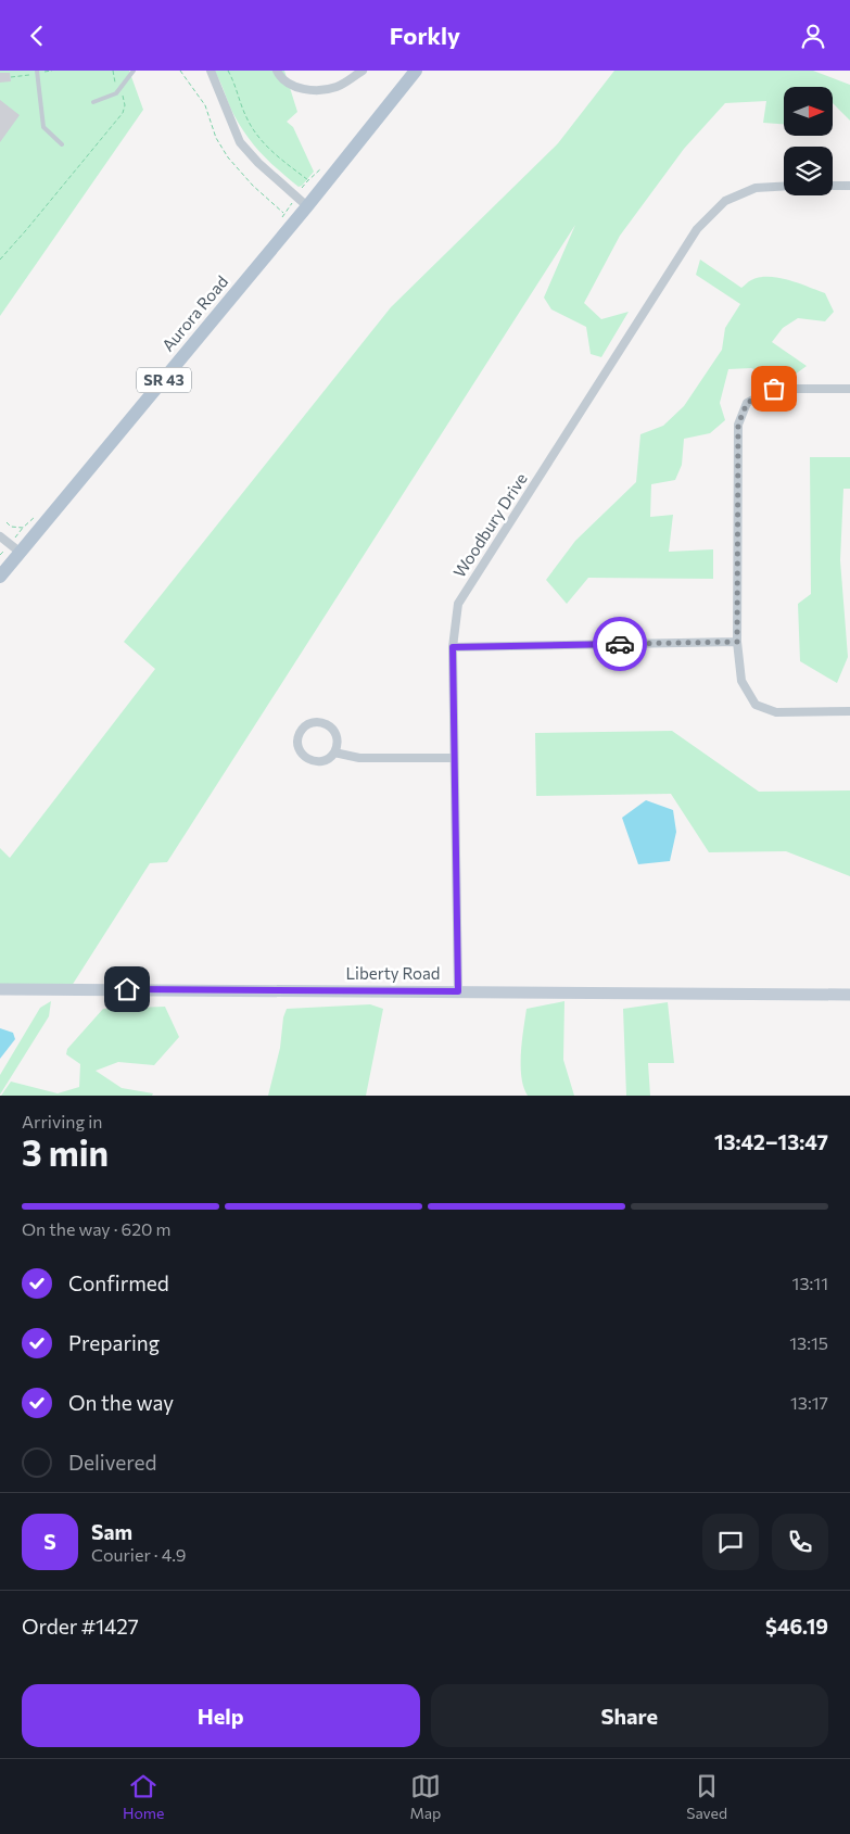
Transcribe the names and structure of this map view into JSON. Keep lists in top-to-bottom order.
{
  "streets": {
    "main road": ["Aurora Road", "SR 43"],
    "street": ["Woodbury Drive", "Liberty Road"]
  },
  "crossings": [
    ["Woodbury Drive", "Liberty Road"]
  ],
  "north": "right",
  "page": {
    "header": "Forkly",
    "heading": ["3 min", "Arriving in", "13:42–13:47"],
    "panel": [
      "Sam",
      "Courier · 4.9",
      "Order #1427",
      "$46.19"
    ],
    "bar": "On the way · 620 m",
    "list": [
      ["Confirmed", "13:11"],
      ["Preparing", "13:15"],
      ["On the way", "13:17"],
      "Delivered"
    ],
    "round": "S",
    "buttons": ["Help", "Share"],
    "tabs": ["Home", "Map", "Saved"]
  }
}
